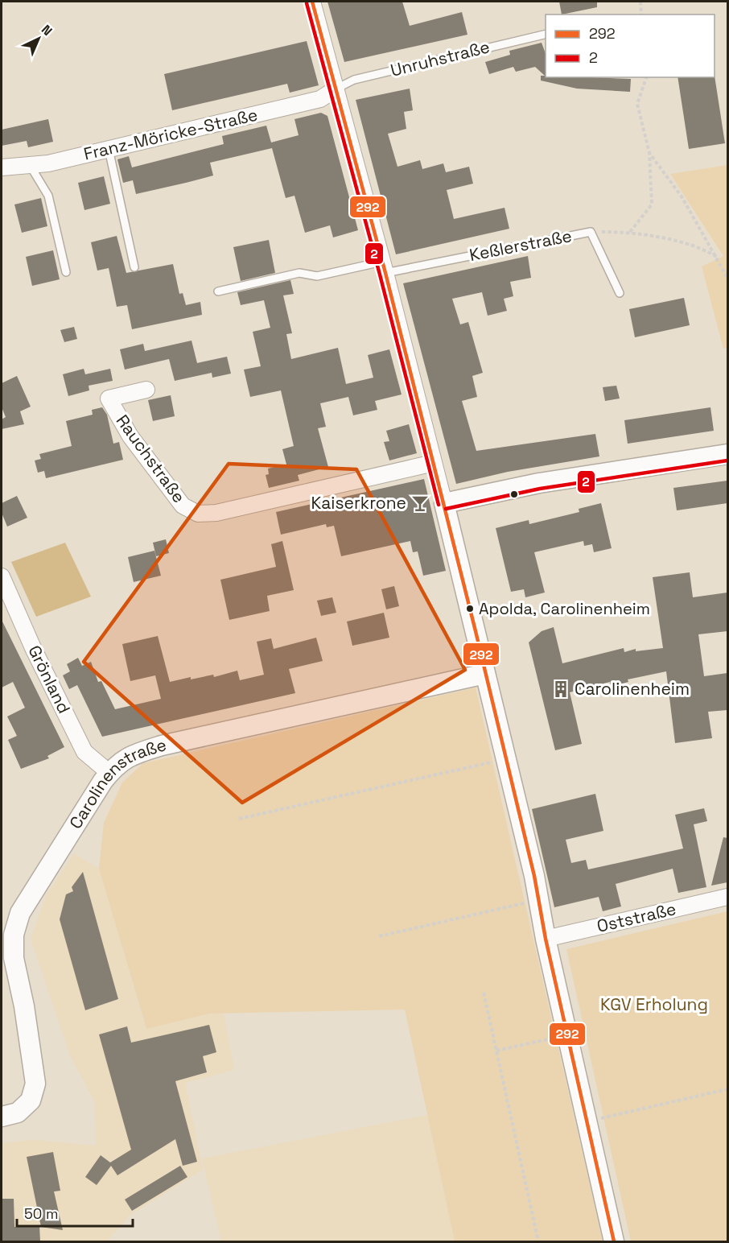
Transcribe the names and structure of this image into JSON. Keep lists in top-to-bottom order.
{
  "streets": {
    "street": [
      "Franz-Möricke-Straße",
      "Rauchstraße",
      "Grönland",
      "Carolinenstraße",
      "Oststraße"
    ],
    "lane": ["Unruhstraße", "Keßlerstraße"]
  },
  "crossings": [
    ["Unruhstraße", "Franz-Möricke-Straße"],
    ["Grönland", "Carolinenstraße"]
  ],
  "parks": ["KGV Erholung"],
  "places": {
    "bar": ["Kaiserkrone"],
    "other": ["Apolda, Carolinenheim"],
    "building": ["Carolinenheim"]
  },
  "lines": ["transit line 292", "transit line 2"],
  "legend": ["292", "2"],
  "scale_bar": "50 m",
  "north": "top right"
}
